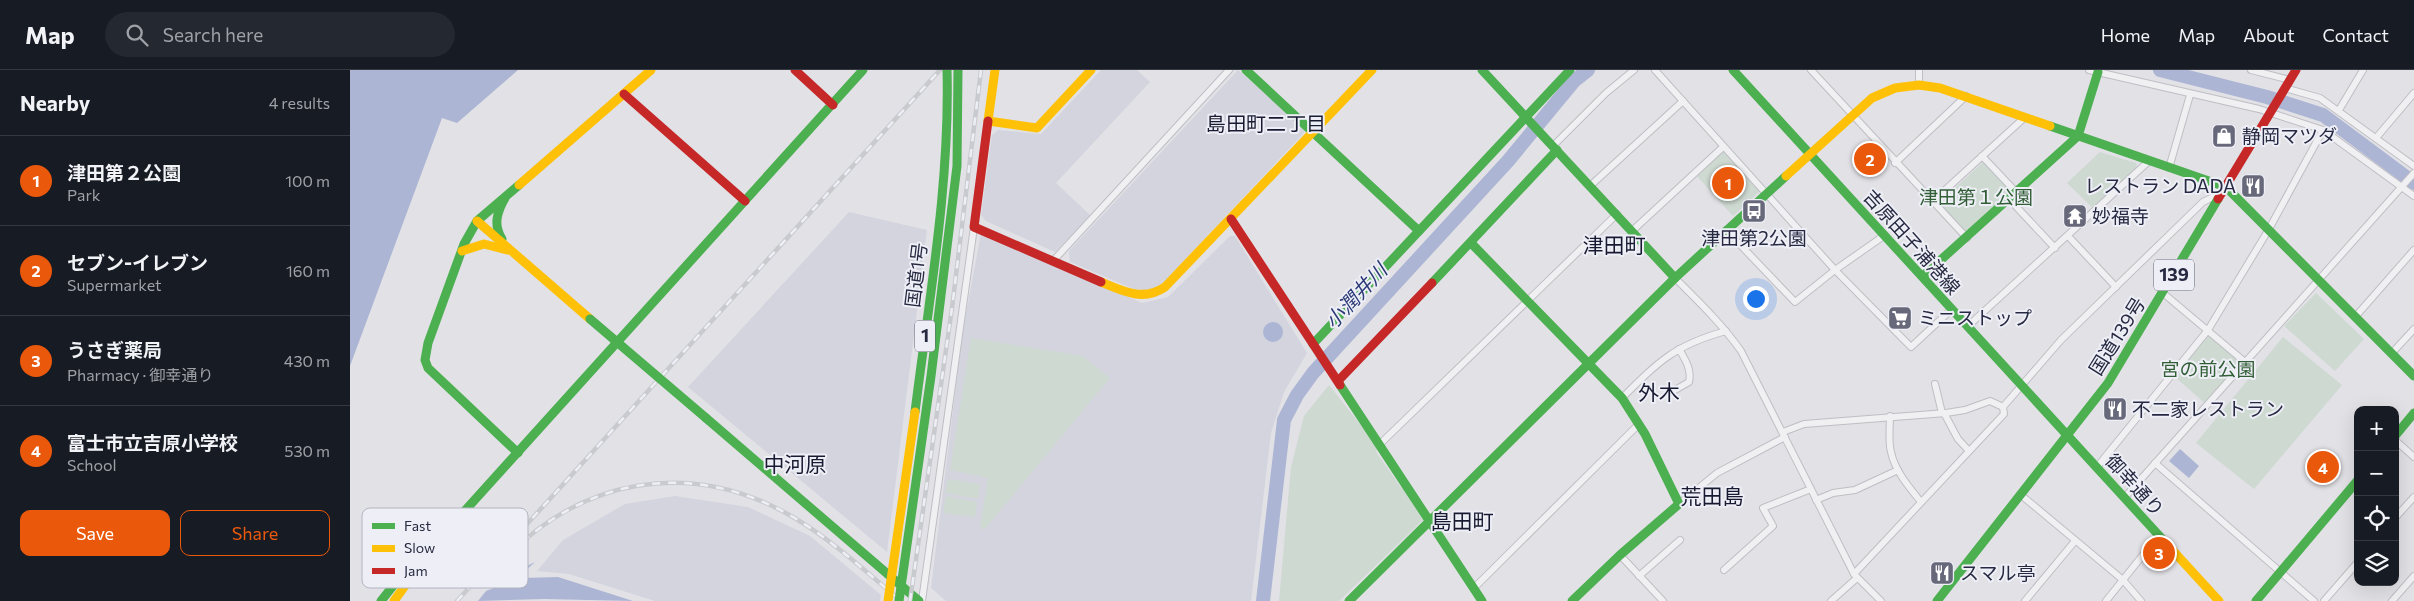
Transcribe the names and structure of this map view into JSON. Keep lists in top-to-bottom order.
{
  "streets": {
    "main road": [
      "吉原田子浦港線",
      "国道1号",
      "139",
      "1",
      "国道139号",
      "御幸通り"
    ]
  },
  "crossings": [
    ["吉原田子浦港線", "国道139号"],
    ["吉原田子浦港線", "御幸通り"],
    ["国道139号", "御幸通り"]
  ],
  "districts": [
    "島田町二丁目",
    "津田町",
    "外木",
    "中河原",
    "荒田島",
    "島田町"
  ],
  "water": ["小潤井川"],
  "parks": ["津田第１公園", "宮の前公園"],
  "places": {
    "shop": ["静岡マツダ"],
    "restaurant": ["レストラン DADA", "不二家レストラン", "スマル亭"],
    "bus stop": ["津田第2公園"],
    "temple": ["妙福寺"],
    "supermarket": ["ミニストップ"]
  },
  "legend": ["Fast", "Slow", "Jam"],
  "page": {
    "header": "Map",
    "search": "Search here",
    "nav": [
      "Home",
      "Map",
      "About",
      "Contact"
    ],
    "heading": ["Nearby", "4 results"],
    "list": [
      {
        "mark": "1",
        "name": "津田第２公園",
        "note": "Park",
        "value": "100 m"
      },
      {
        "mark": "2",
        "name": "セブン-イレブン",
        "note": "Supermarket",
        "value": "160 m"
      },
      {
        "mark": "3",
        "name": "うさぎ薬局",
        "note": "Pharmacy · 御幸通り",
        "value": "430 m"
      },
      {
        "mark": "4",
        "name": "富士市立吉原小学校",
        "note": "School",
        "value": "530 m"
      }
    ],
    "pins": [
      "2",
      "1",
      "4",
      "3"
    ],
    "map_buttons": ["+", "−"],
    "buttons": ["Save", "Share"]
  }
}
